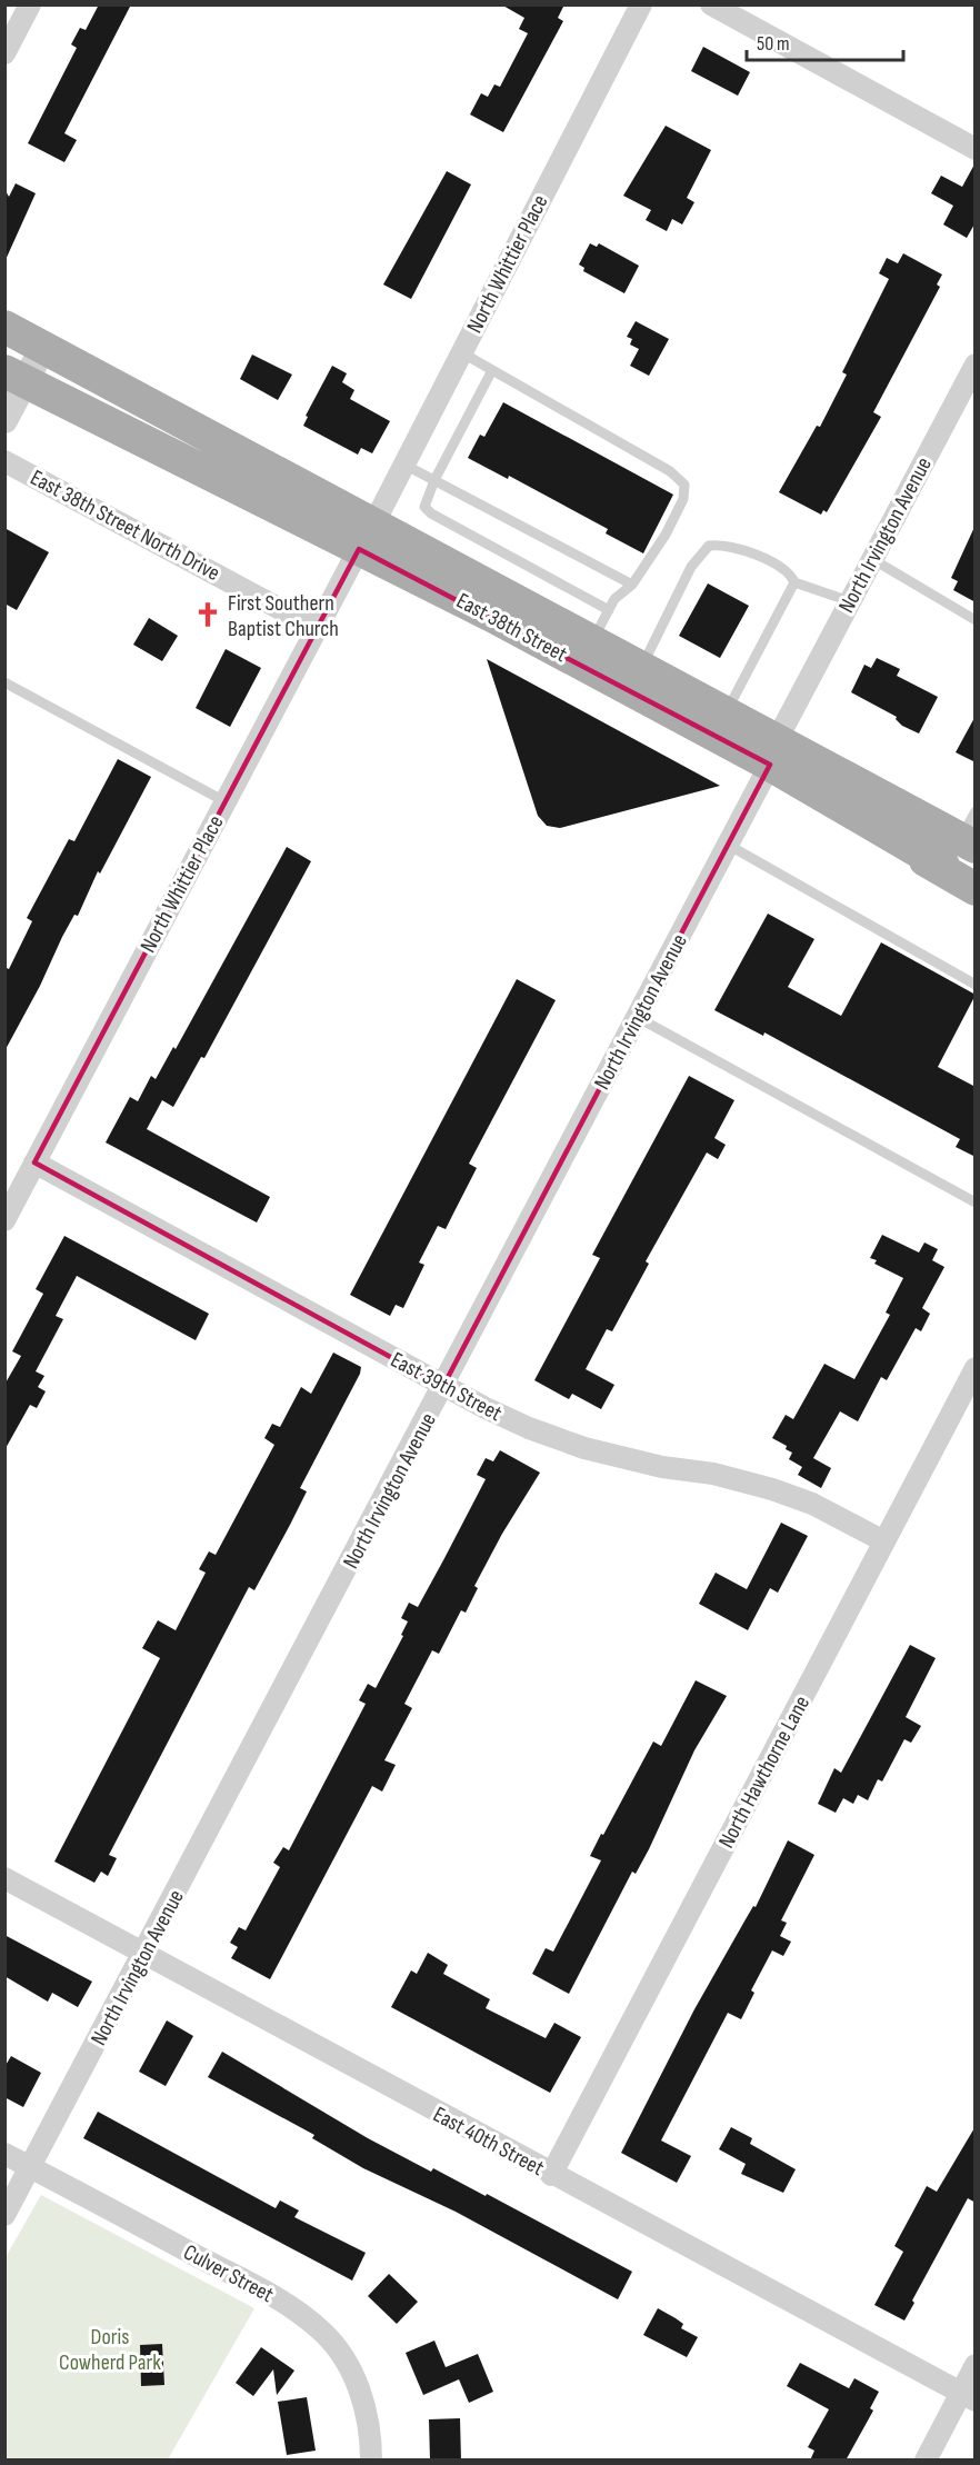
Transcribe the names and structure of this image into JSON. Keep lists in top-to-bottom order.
{
  "streets": {
    "main road": ["East 38th Street"],
    "street": [
      "North Whittier Place",
      "East 38th Street North Drive",
      "North Irvington Avenue",
      "East 39th Street",
      "North Hawthorne Lane",
      "East 40th Street",
      "Culver Street"
    ]
  },
  "crossings": [
    ["North Whittier Place", "East 38th Street North Drive"],
    ["North Whittier Place", "East 38th Street"],
    ["North Whittier Place", "East 39th Street"],
    ["North Irvington Avenue", "East 38th Street"],
    ["North Irvington Avenue", "East 39th Street"],
    ["North Irvington Avenue", "East 40th Street"],
    ["North Irvington Avenue", "Culver Street"],
    ["East 39th Street", "North Hawthorne Lane"],
    ["North Hawthorne Lane", "East 40th Street"]
  ],
  "parks": ["Doris Cowherd Park"],
  "places": {
    "church": ["First Southern Baptist Church"]
  },
  "scale_bar": "50 m"
}
